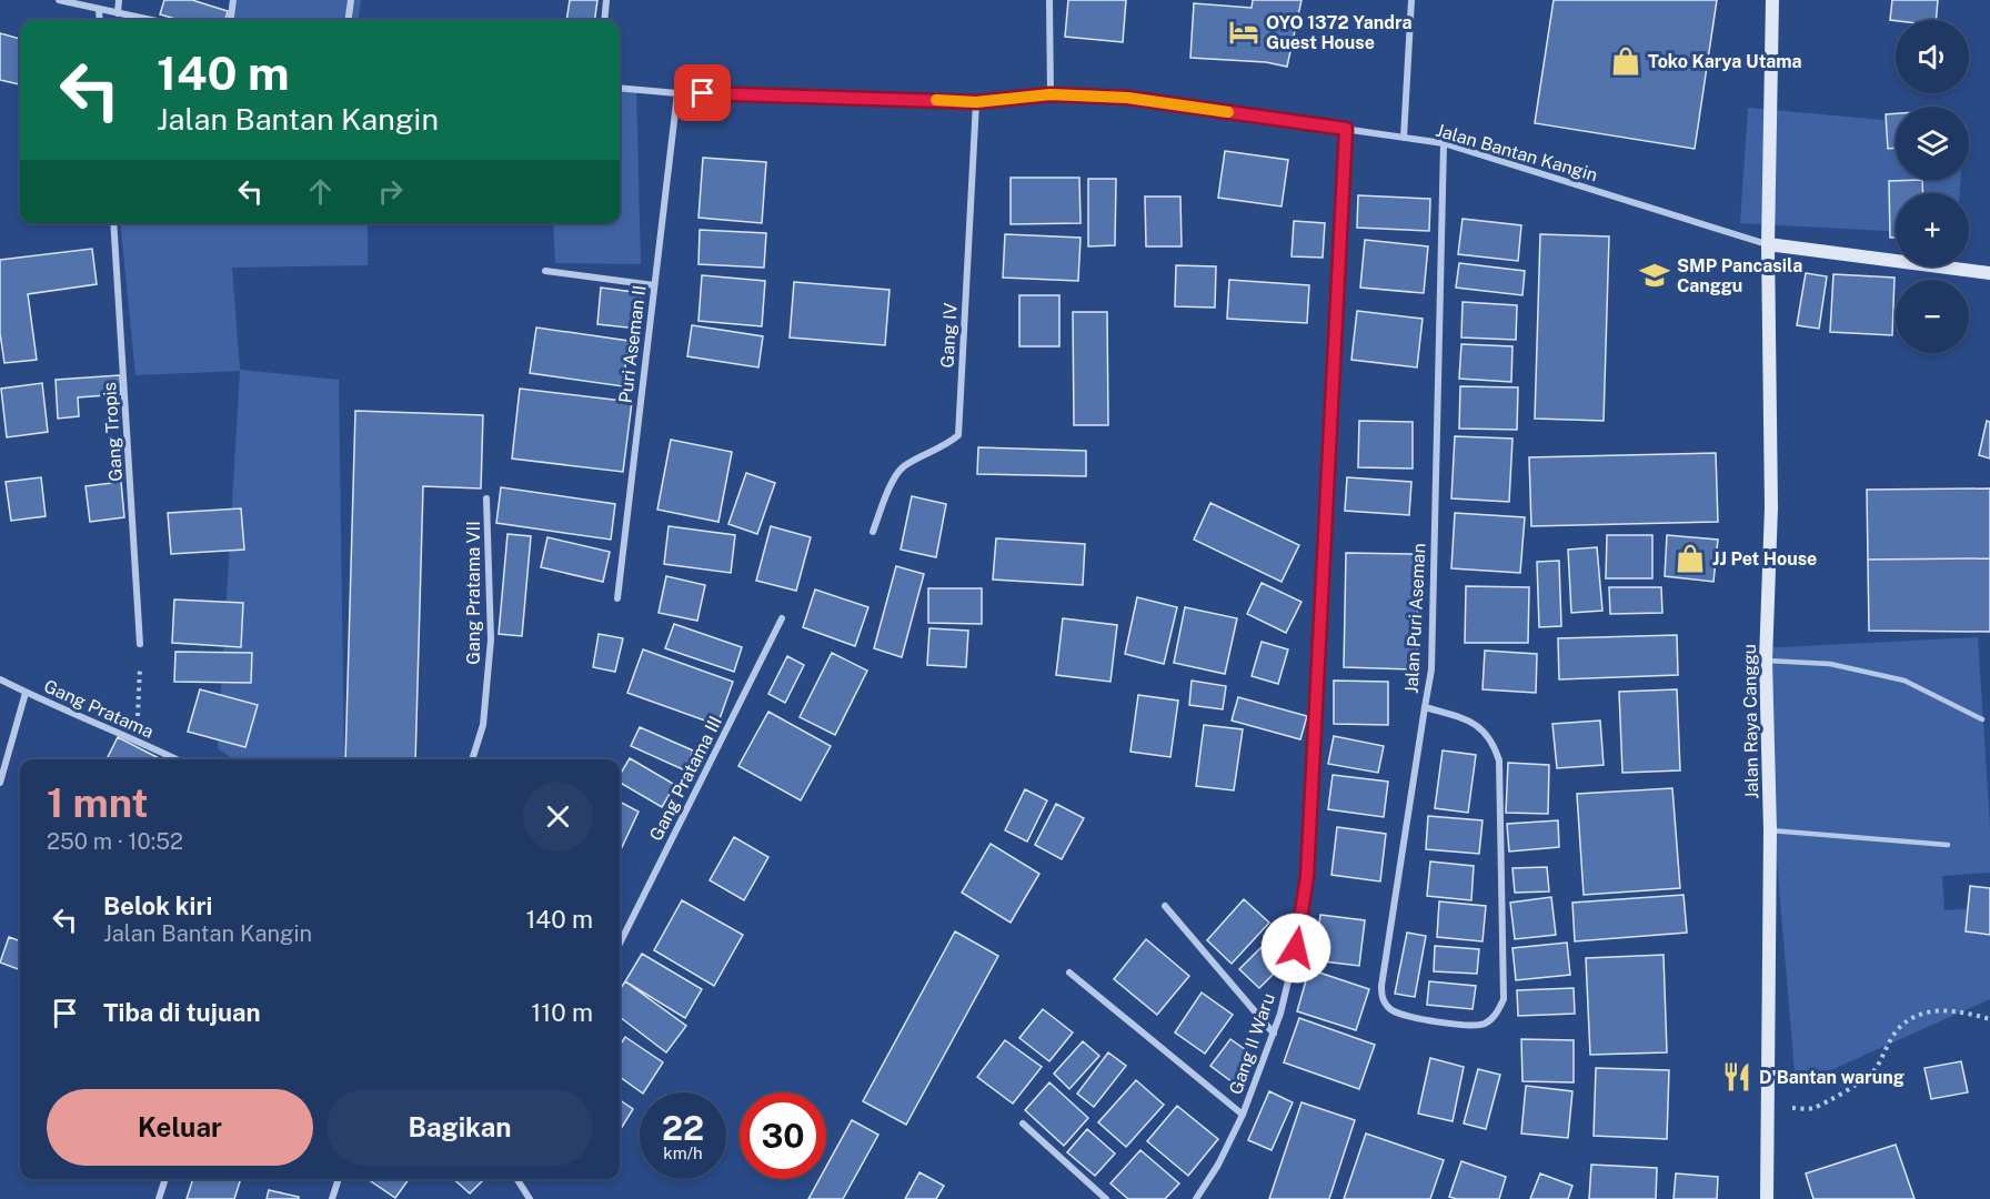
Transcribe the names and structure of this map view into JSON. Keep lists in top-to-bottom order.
{
  "streets": {
    "main road": ["Jalan Raya Canggu"],
    "street": [
      "Jalan Bantan Kangin",
      "Gang IV",
      "Puri Aseman II",
      "Gang Tropis",
      "Gang Pratama VII",
      "Jalan Puri Aseman",
      "Gang Pratama",
      "Gang Pratama III",
      "Gang II Waru"
    ]
  },
  "crossings": [
    ["Jalan Bantan Kangin", "Gang IV"],
    ["Jalan Bantan Kangin", "Puri Aseman II"],
    ["Jalan Bantan Kangin", "Jalan Puri Aseman"],
    ["Jalan Bantan Kangin", "Jalan Raya Canggu"],
    ["Jalan Bantan Kangin", "Gang II Waru"]
  ],
  "places": {
    "hotel": ["OYO 1372 Yandra Guest House"],
    "shop": ["Toko Karya Utama", "JJ Pet House"],
    "school or university": ["SMP Pancasila Canggu"],
    "restaurant": ["D'Bantan warung"]
  },
  "page": {
    "map_buttons": ["+", "−"],
    "turn": ["140 m", "Jalan Bantan Kangin"],
    "heading": ["1 mnt", "250 m · 10:52"],
    "list": [
      {
        "name": "Belok kiri",
        "note": "Jalan Bantan Kangin",
        "value": "140 m"
      },
      {
        "name": "Tiba di tujuan",
        "value": "110 m"
      }
    ],
    "buttons": ["Keluar", "Bagikan"],
    "speed": "22 km/h",
    "limit": "30"
  }
}
